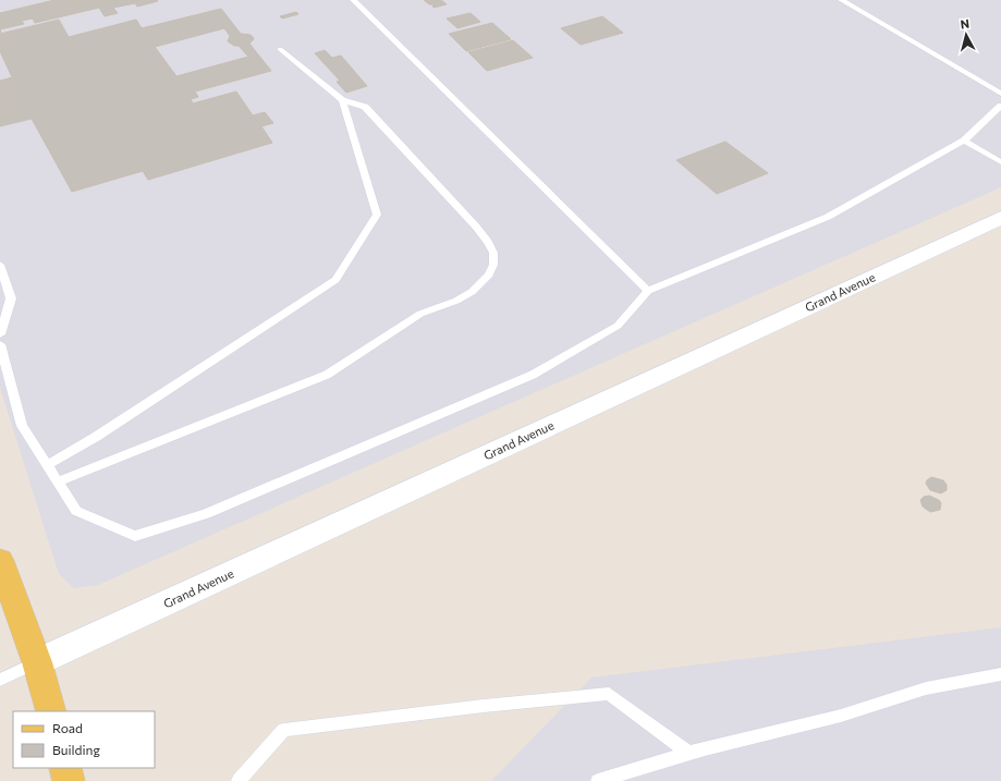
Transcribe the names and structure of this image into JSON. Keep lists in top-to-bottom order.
{
  "streets": {
    "main road": ["Grand Avenue"]
  },
  "legend": ["Road", "Building"],
  "north": "top"
}
